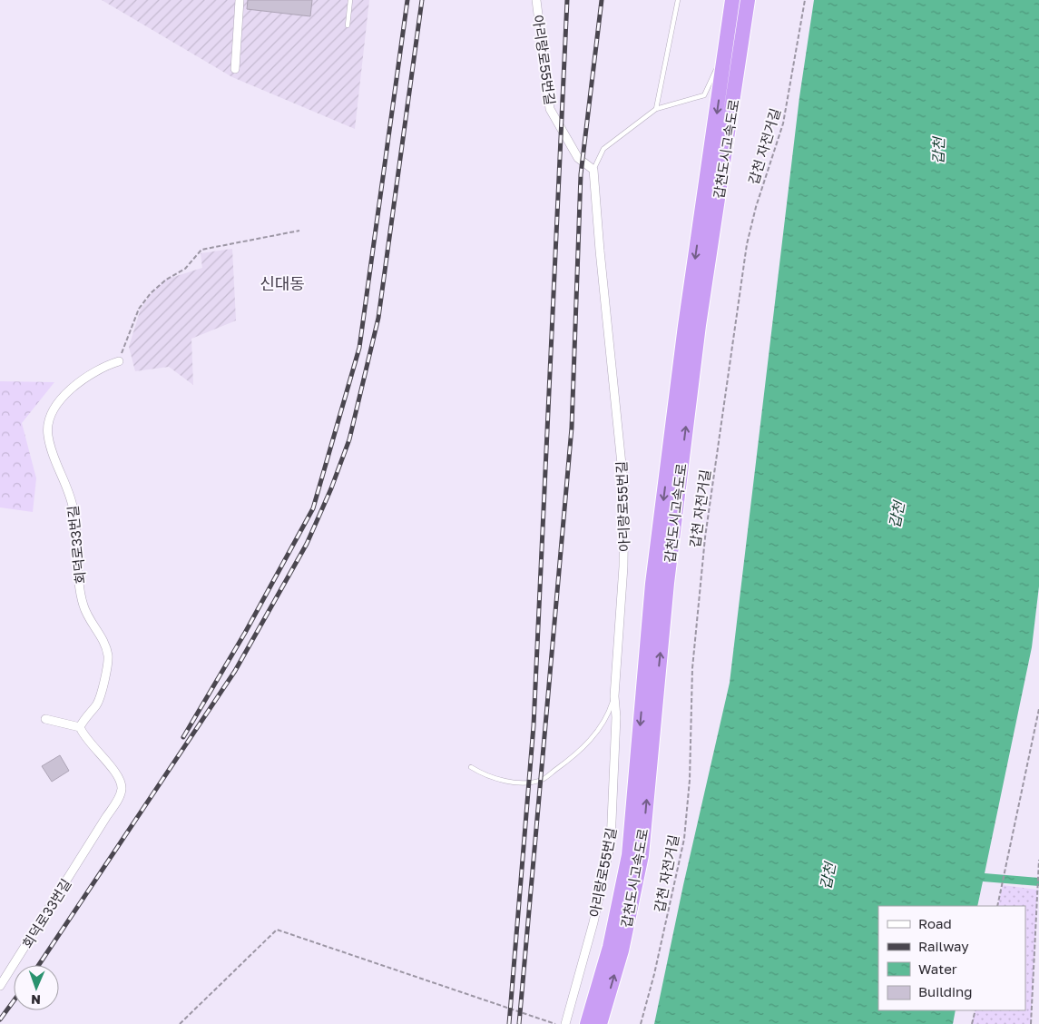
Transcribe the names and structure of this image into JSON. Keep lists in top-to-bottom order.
{
  "streets": {
    "highway": ["갑천도시고속도로"],
    "street": ["아리랑로55번길", "회덕로33번길"],
    "path": ["갑천 자전거길"]
  },
  "districts": ["신대동"],
  "water": ["갑천"],
  "legend": [
    "Road",
    "Railway",
    "Water",
    "Building"
  ],
  "north": "bottom"
}
